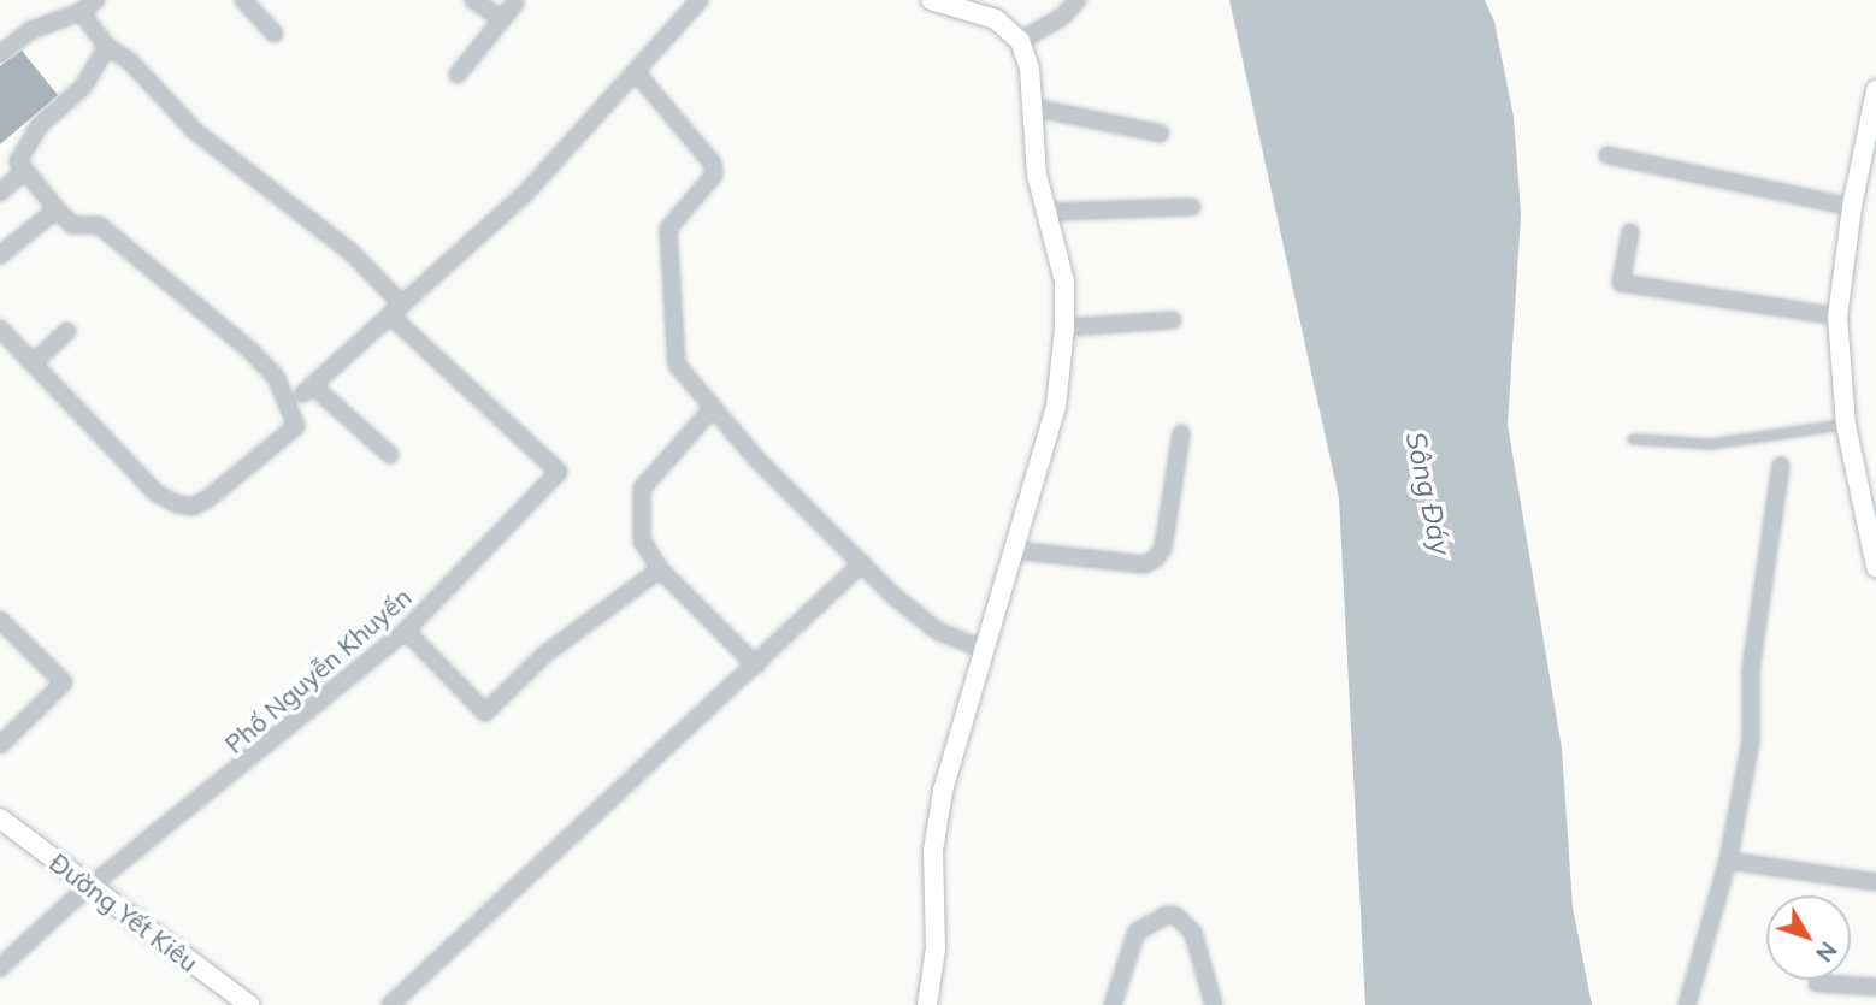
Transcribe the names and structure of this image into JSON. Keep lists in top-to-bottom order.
{
  "streets": {
    "street": ["Phố Nguyễn Khuyến", "Đường Yết Kiêu"]
  },
  "crossings": [
    ["Phố Nguyễn Khuyến", "Đường Yết Kiêu"]
  ],
  "water": ["Sông Đáy"],
  "north": "bottom right"
}
